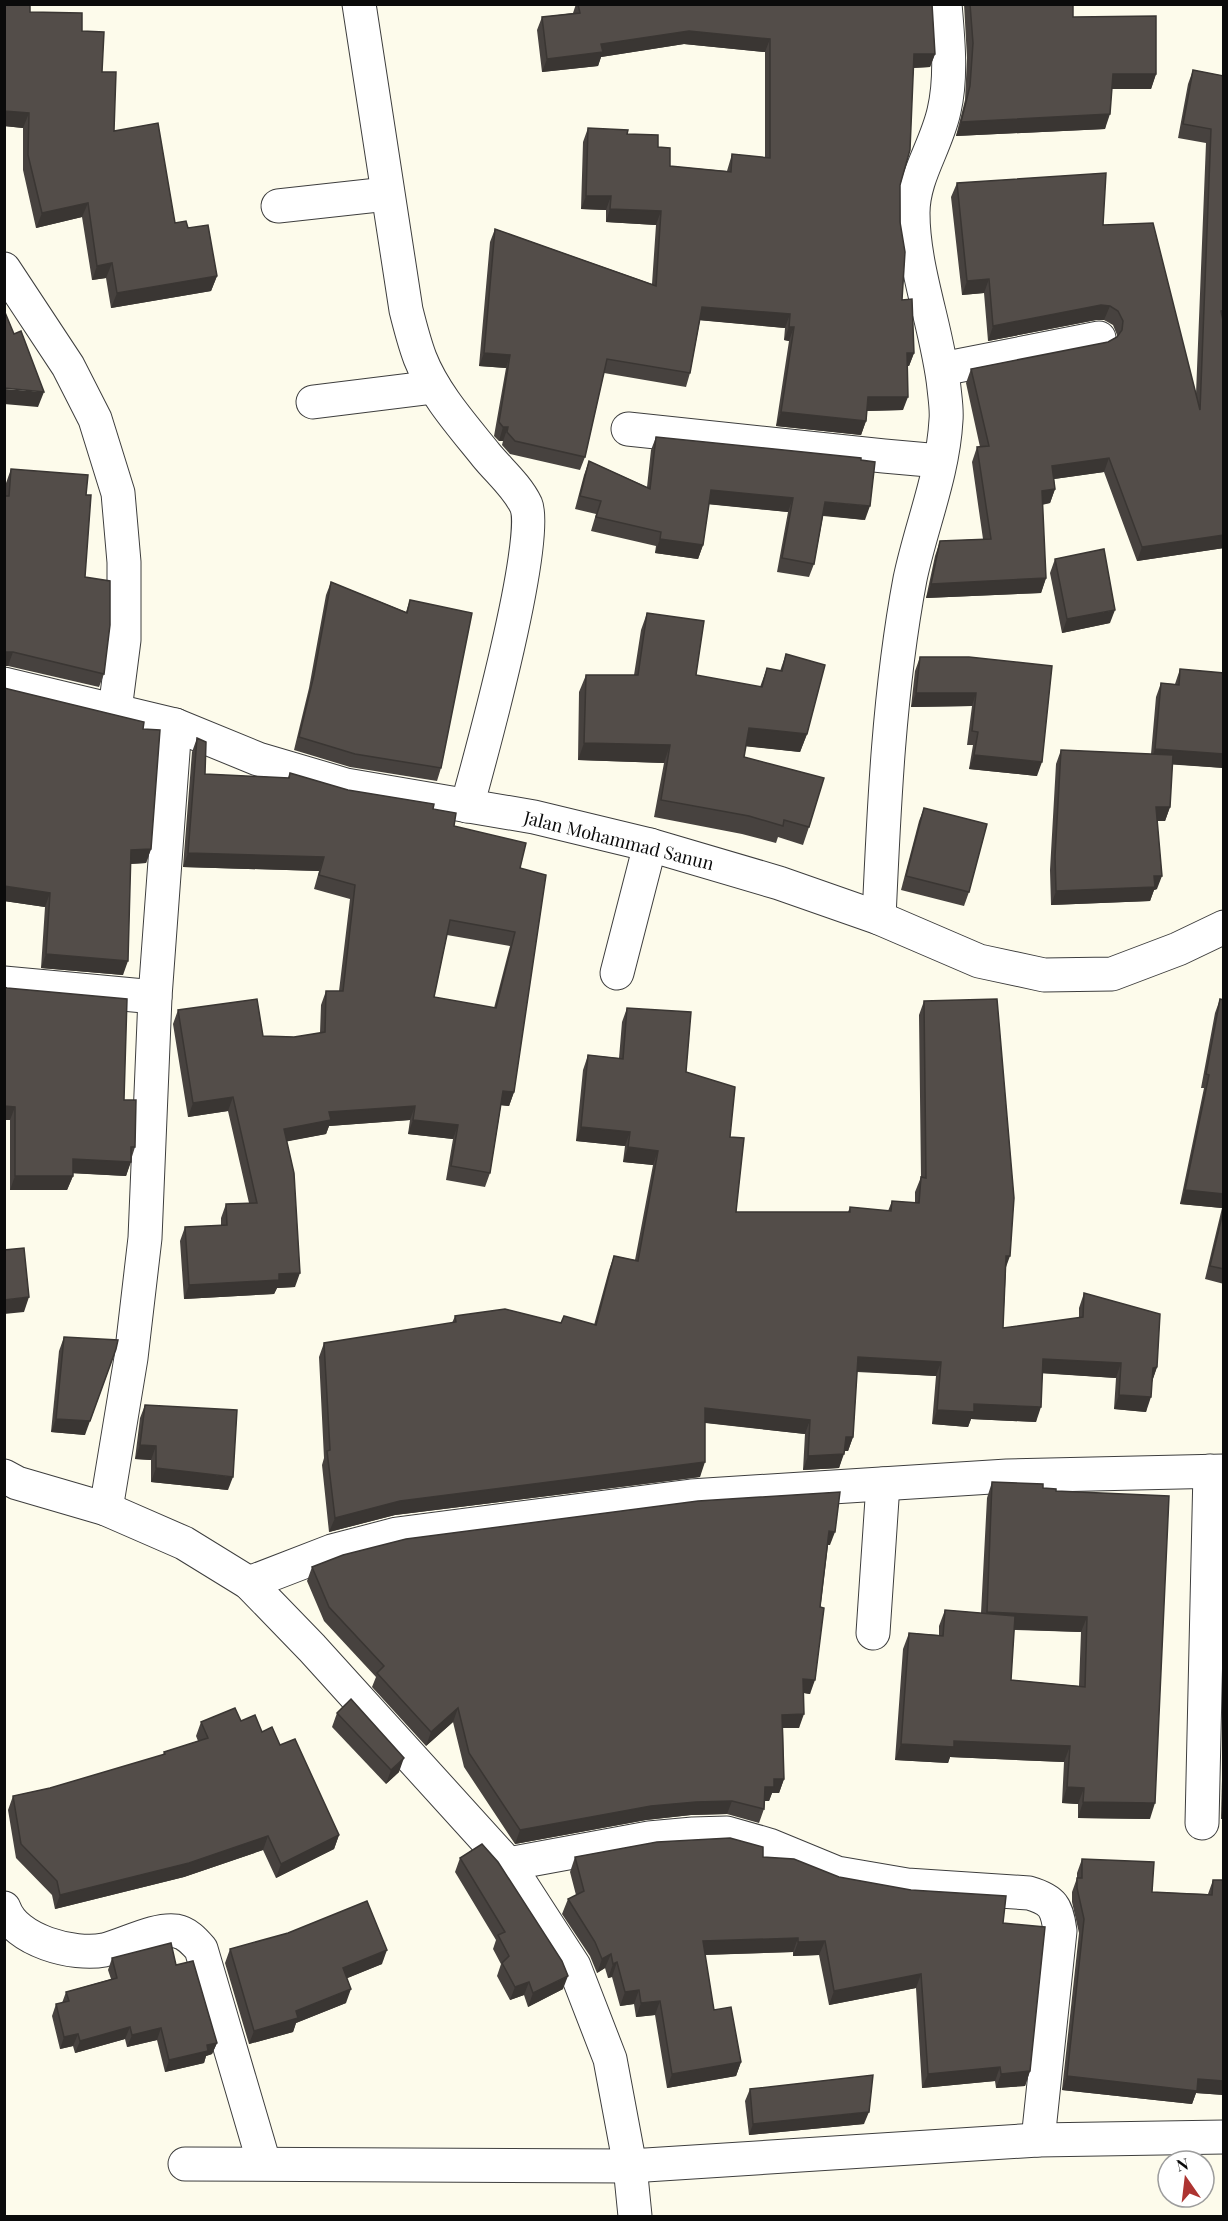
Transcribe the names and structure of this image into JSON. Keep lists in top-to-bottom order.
{
  "streets": {
    "street": ["Jalan Mohammad Sanun"]
  },
  "north": "top"
}
